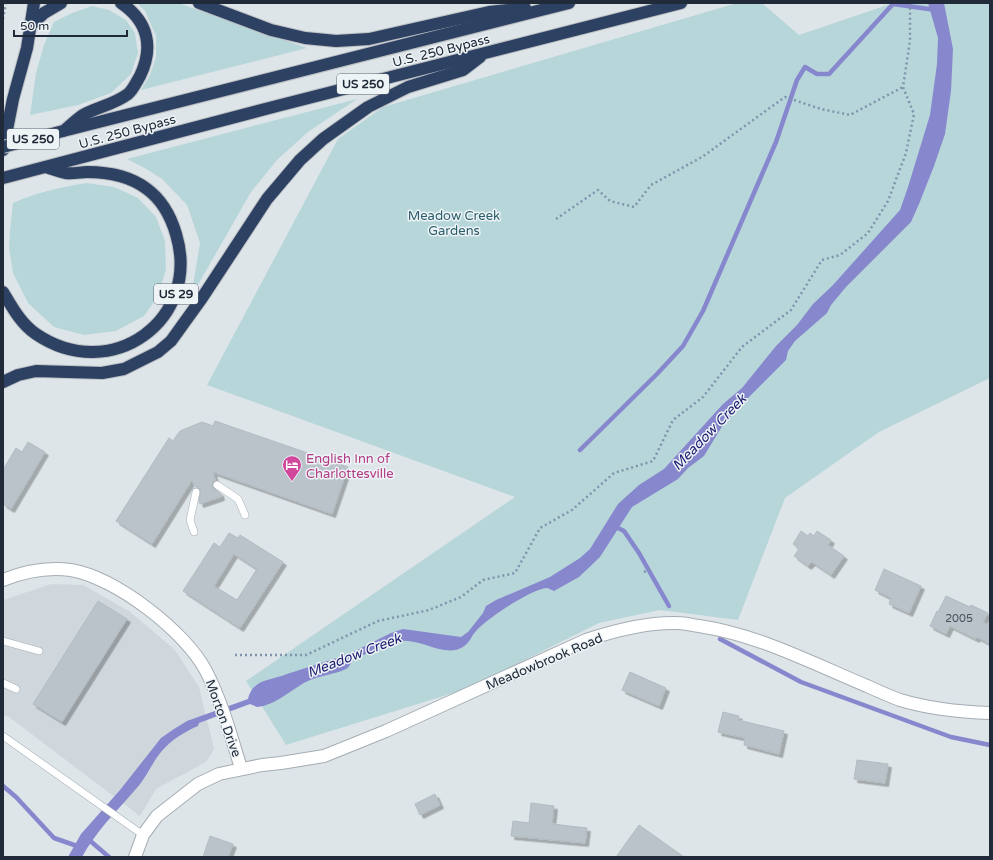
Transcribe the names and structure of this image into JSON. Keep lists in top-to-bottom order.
{
  "streets": {
    "highway": ["U.S. 250 Bypass", "US 250", "US 29"],
    "street": ["Meadowbrook Road", "Morton Drive"]
  },
  "crossings": [
    ["U.S. 250 Bypass", "US 250"],
    ["U.S. 250 Bypass", "US 29"],
    ["Meadowbrook Road", "Morton Drive"]
  ],
  "water": ["Meadow Creek"],
  "parks": ["Meadow Creek Gardens"],
  "places": {
    "hotel": ["English Inn of Charlottesville"]
  },
  "house_numbers": ["2005"],
  "scale_bar": "50 m"
}
